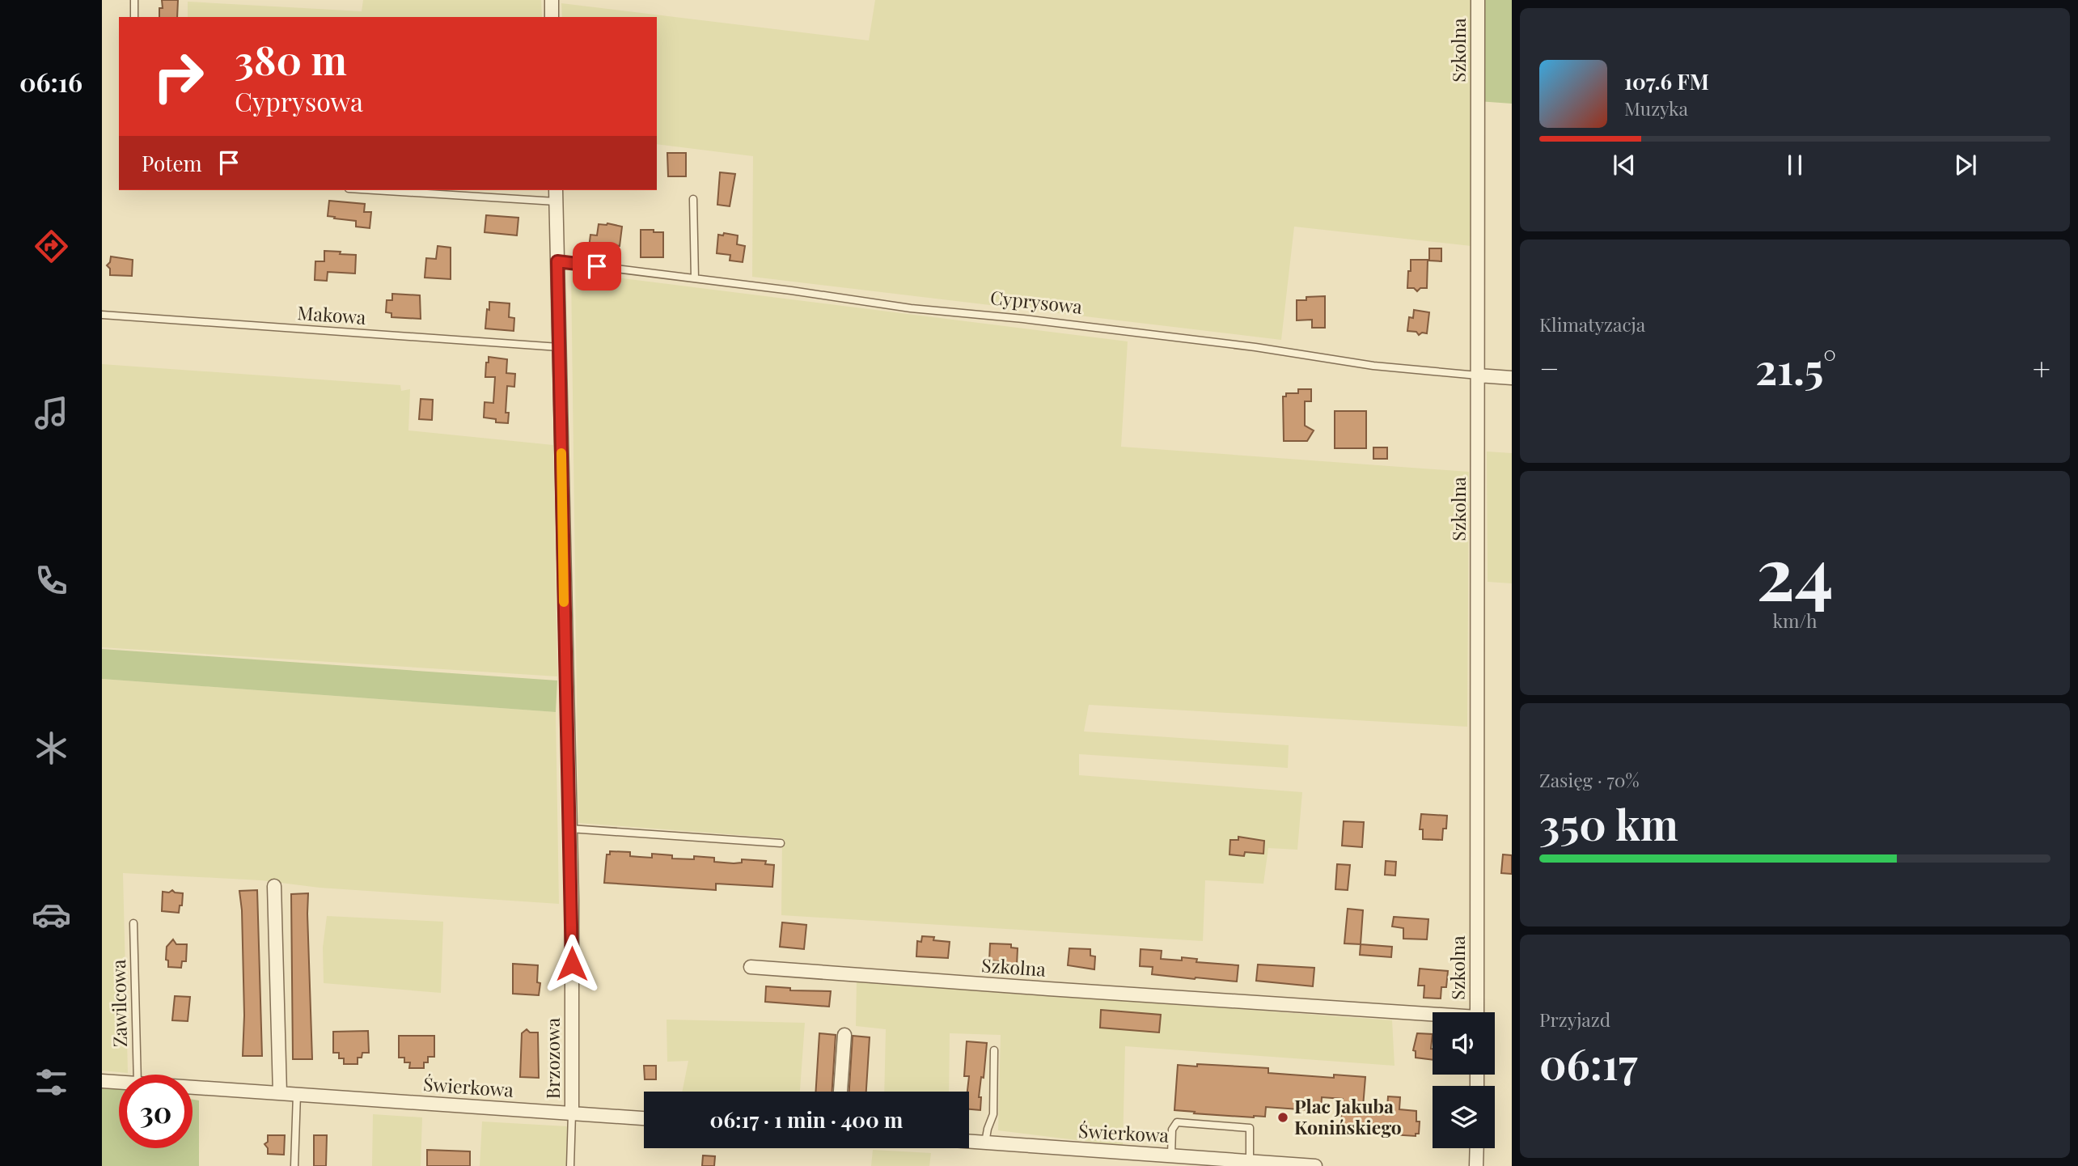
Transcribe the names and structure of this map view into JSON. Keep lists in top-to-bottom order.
{
  "streets": {
    "street": [
      "Szkolna",
      "Cyprysowa",
      "Brzozowa",
      "Świerkowa"
    ],
    "lane": ["Makowa", "Zawilcowa"]
  },
  "crossings": [
    ["Szkolna", "Cyprysowa"],
    ["Cyprysowa", "Brzozowa"],
    ["Makowa", "Brzozowa"],
    ["Brzozowa", "Świerkowa"]
  ],
  "places": ["Plac Jakuba Konińskiego"],
  "page": {
    "tabs": "06:16",
    "turn": ["380 m", "Cyprysowa"],
    "song": ["107.6 FM", "Muzyka"],
    "then": "Potem",
    "tile": [
      "Klimatyzacja",
      ["24", "km/h"],
      ["Zasięg · 70%", "350 km"],
      ["Przyjazd", "06:17"]
    ],
    "heat": ["−", "21.5°", "+"],
    "limit": "30",
    "trip": "06:17 · 1 min · 400 m"
  }
}
